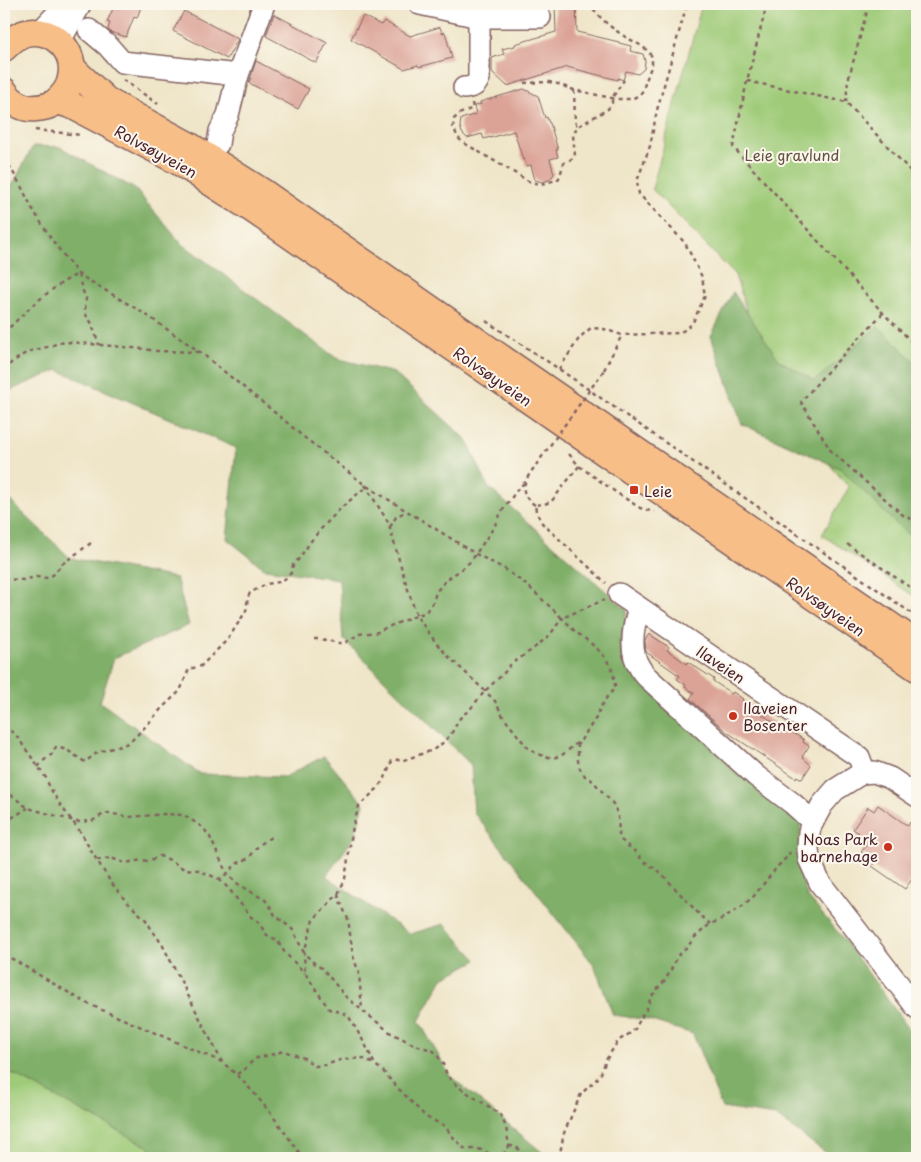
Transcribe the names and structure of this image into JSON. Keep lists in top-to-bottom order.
{
  "streets": {
    "main road": ["Rolvsøyveien"],
    "street": ["Ilaveien"]
  },
  "parks": ["Leie gravlund"],
  "places": {
    "transit": ["Leie"],
    "other": ["Ilaveien Bosenter", "Noas Park barnehage"]
  }
}
